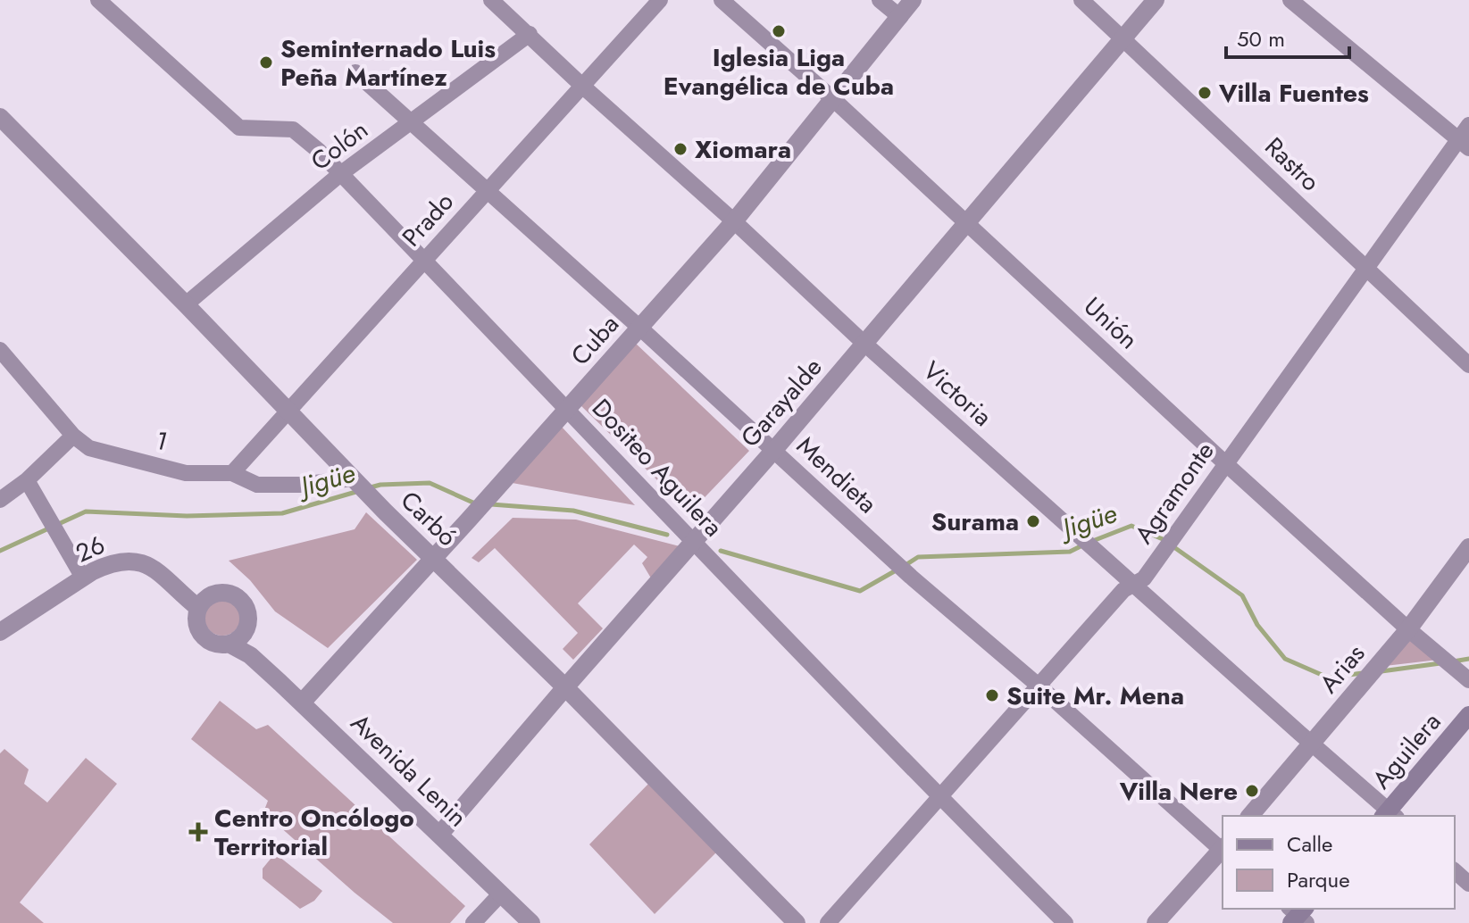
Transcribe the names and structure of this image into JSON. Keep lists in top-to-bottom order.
{
  "streets": {
    "main road": ["Aguilera"],
    "street": [
      "Colón",
      "Rastro",
      "Prado",
      "Unión",
      "Cuba",
      "Victoria",
      "Garayalde",
      "1",
      "Dositeo Aguilera",
      "Mendieta",
      "Agramonte",
      "Carbó",
      "26",
      "Arias",
      "Avenida Lenin"
    ]
  },
  "crossings": [
    ["Colón", "Victoria"],
    ["Colón", "Dositeo Aguilera"],
    ["Colón", "Mendieta"],
    ["Colón", "Carbó"],
    ["Rastro", "Garayalde"],
    ["Rastro", "Agramonte"],
    ["Prado", "Victoria"],
    ["Prado", "1"],
    ["Prado", "Dositeo Aguilera"],
    ["Prado", "Mendieta"],
    ["Prado", "Carbó"],
    ["Unión", "Cuba"],
    ["Unión", "Garayalde"],
    ["Unión", "Agramonte"],
    ["Unión", "Arias"],
    ["Cuba", "Victoria"],
    ["Cuba", "Dositeo Aguilera"],
    ["Cuba", "Mendieta"],
    ["Cuba", "Carbó"],
    ["Cuba", "Avenida Lenin"],
    ["Victoria", "Garayalde"],
    ["Victoria", "Agramonte"],
    ["Victoria", "Arias"],
    ["Victoria", "Aguilera"],
    ["Garayalde", "Dositeo Aguilera"],
    ["Garayalde", "Mendieta"],
    ["Garayalde", "Carbó"],
    ["Garayalde", "Avenida Lenin"],
    ["1", "Carbó"],
    ["Dositeo Aguilera", "Agramonte"],
    ["Mendieta", "Agramonte"],
    ["26", "Avenida Lenin"]
  ],
  "water": ["Jigüe"],
  "places": {
    "other": [
      "Iglesia Liga Evangélica de Cuba",
      "Seminternado Luis Peña Martínez",
      "Villa Fuentes",
      "Xiomara",
      "Surama",
      "Suite Mr. Mena",
      "Villa Nere"
    ],
    "health": ["Centro Oncólogo Territorial"]
  },
  "legend": ["Calle", "Parque"],
  "scale_bar": "50 m"
}
